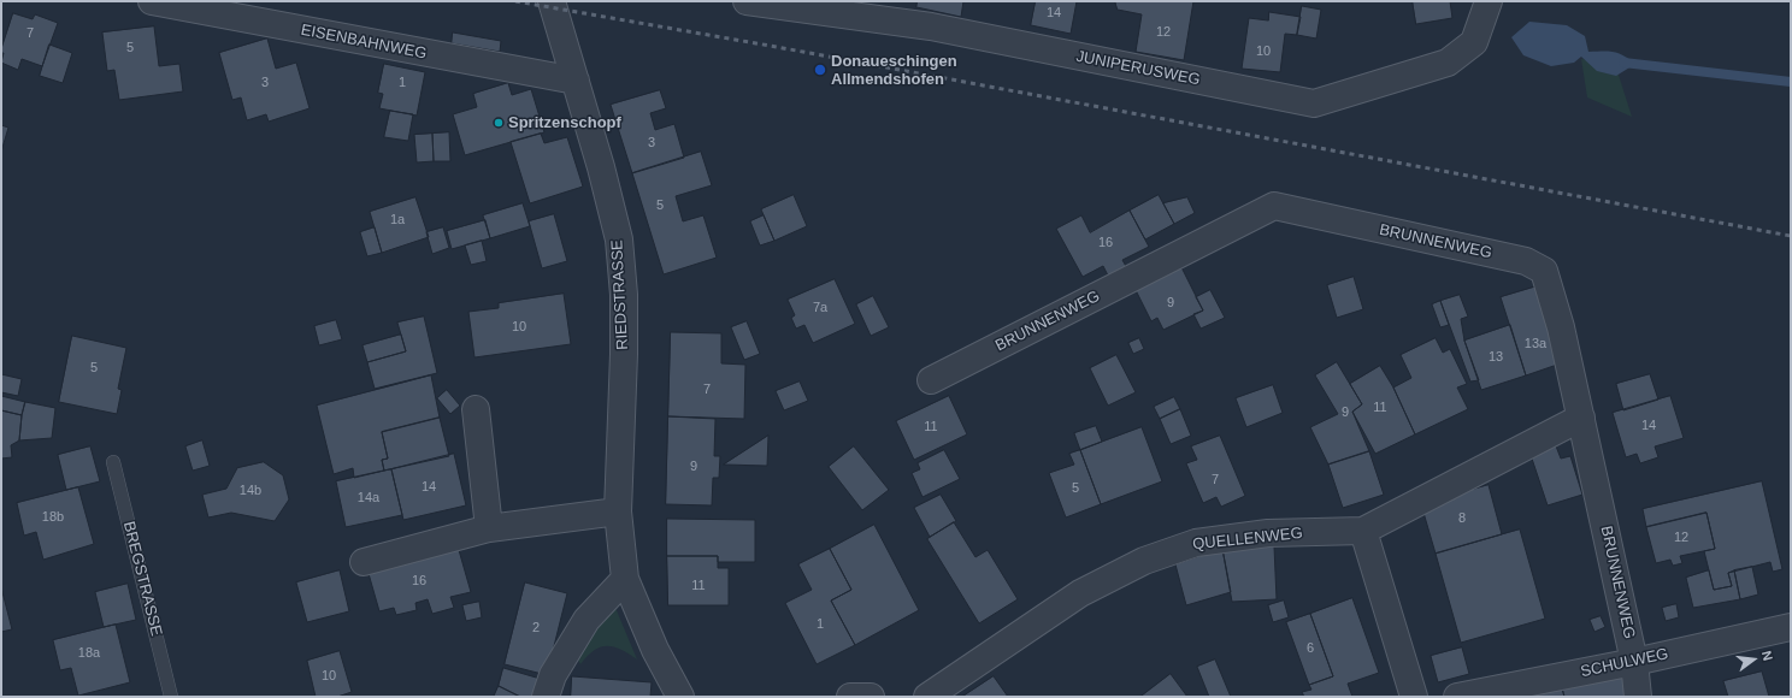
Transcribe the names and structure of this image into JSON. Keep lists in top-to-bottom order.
{
  "streets": {
    "street": [
      "EISENBAHNWEG",
      "JUNIPERUSWEG",
      "BRUNNENWEG",
      "RIEDSTRASSE",
      "QUELLENWEG",
      "SCHULWEG"
    ],
    "lane": ["BREGSTRASSE"]
  },
  "crossings": [
    ["EISENBAHNWEG", "RIEDSTRASSE"],
    ["BRUNNENWEG", "QUELLENWEG"],
    ["BRUNNENWEG", "SCHULWEG"]
  ],
  "places": ["Donaueschingen Allmendshofen", "Spritzenschopf"],
  "house_numbers": [
    "14",
    "12",
    "7",
    "5",
    "10",
    "3",
    "1",
    "3",
    "5",
    "1a",
    "16",
    "9",
    "7a",
    "10",
    "13a",
    "13",
    "5",
    "7",
    "11",
    "9",
    "14",
    "11",
    "9",
    "7",
    "14",
    "5",
    "14b",
    "14a",
    "18b",
    "8",
    "12",
    "16",
    "11",
    "1",
    "2",
    "6",
    "18a",
    "10"
  ],
  "north": "right"
}
